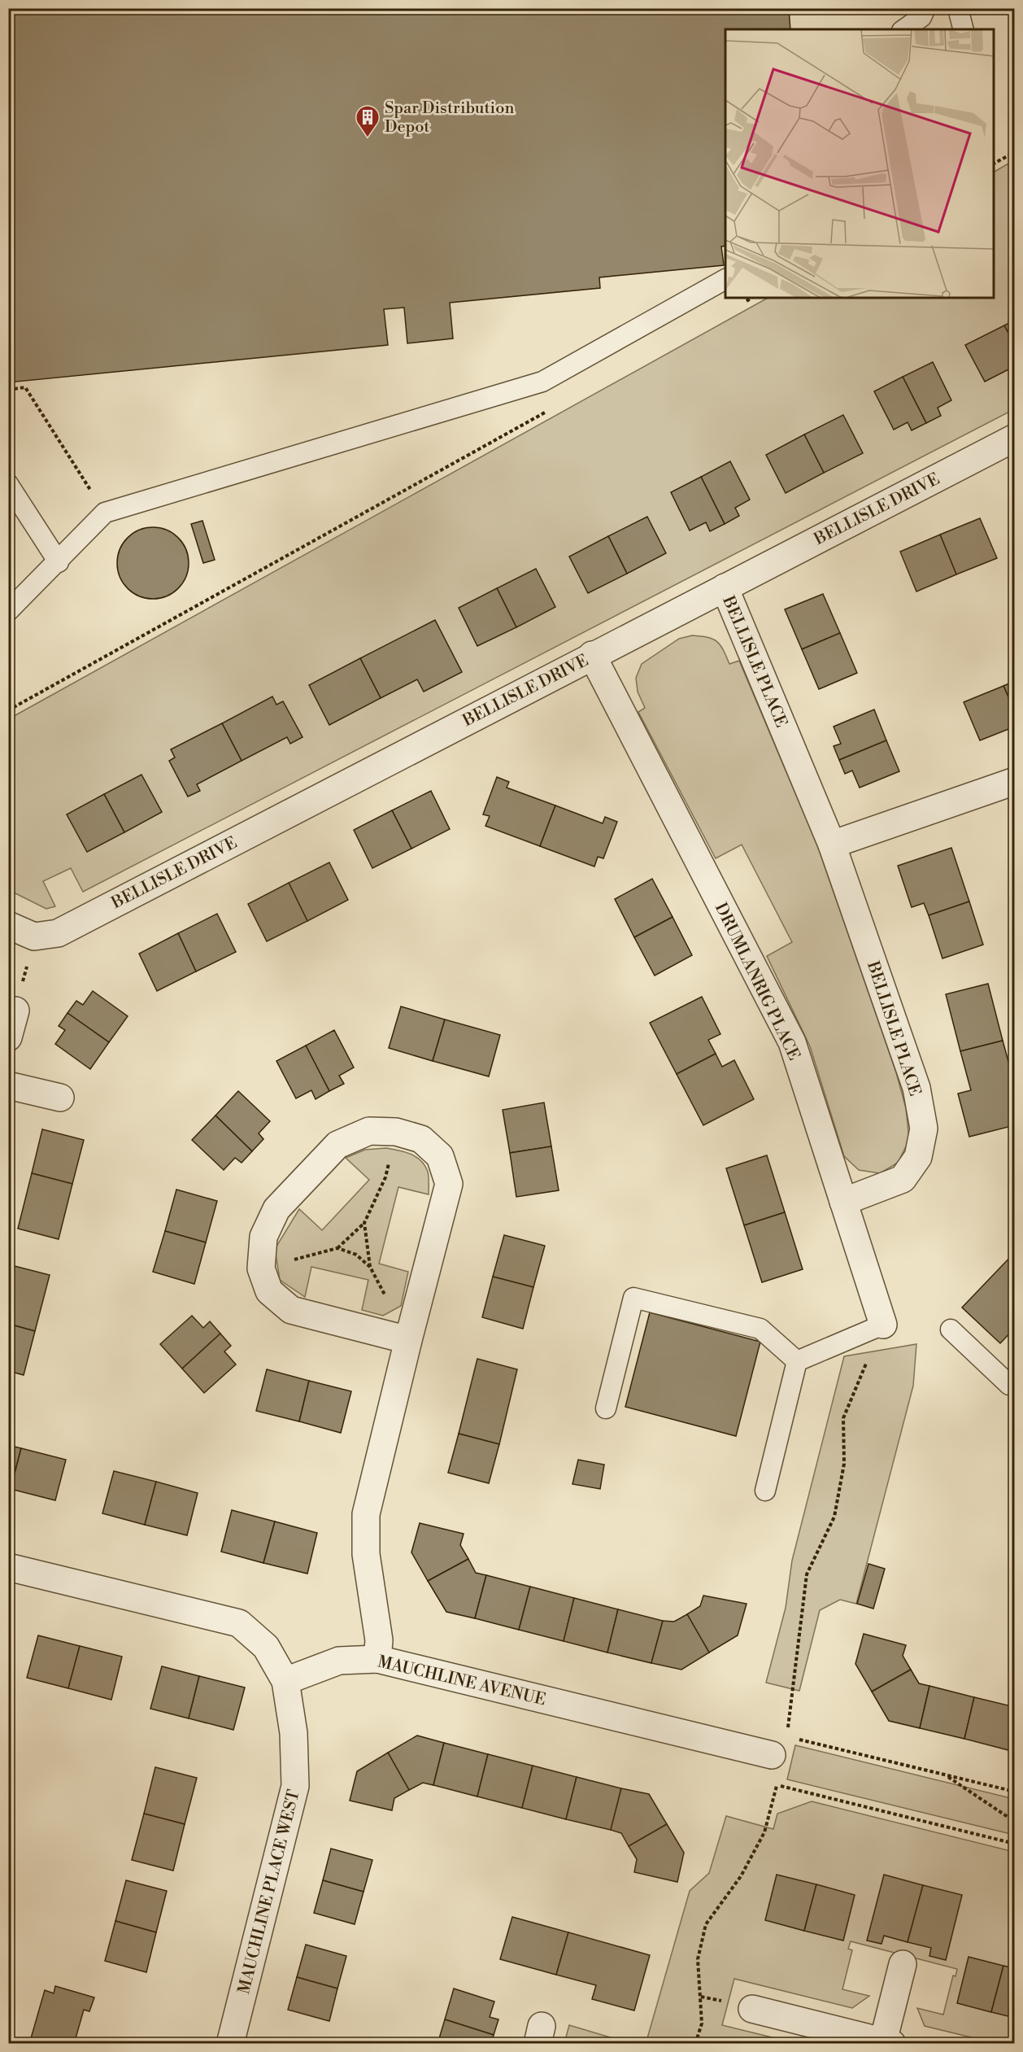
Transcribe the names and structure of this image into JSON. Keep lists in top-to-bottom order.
{
  "streets": {
    "street": [
      "BELLISLE DRIVE",
      "BELLISLE PLACE",
      "DRUMLANRIG PLACE",
      "MAUCHLINE AVENUE",
      "MAUCHLINE PLACE WEST"
    ]
  },
  "crossings": [
    ["BELLISLE DRIVE", "BELLISLE PLACE"],
    ["BELLISLE DRIVE", "DRUMLANRIG PLACE"],
    ["BELLISLE PLACE", "DRUMLANRIG PLACE"],
    ["MAUCHLINE AVENUE", "MAUCHLINE PLACE WEST"]
  ],
  "places": {
    "building": ["Spar Distribution Depot"]
  }
}
